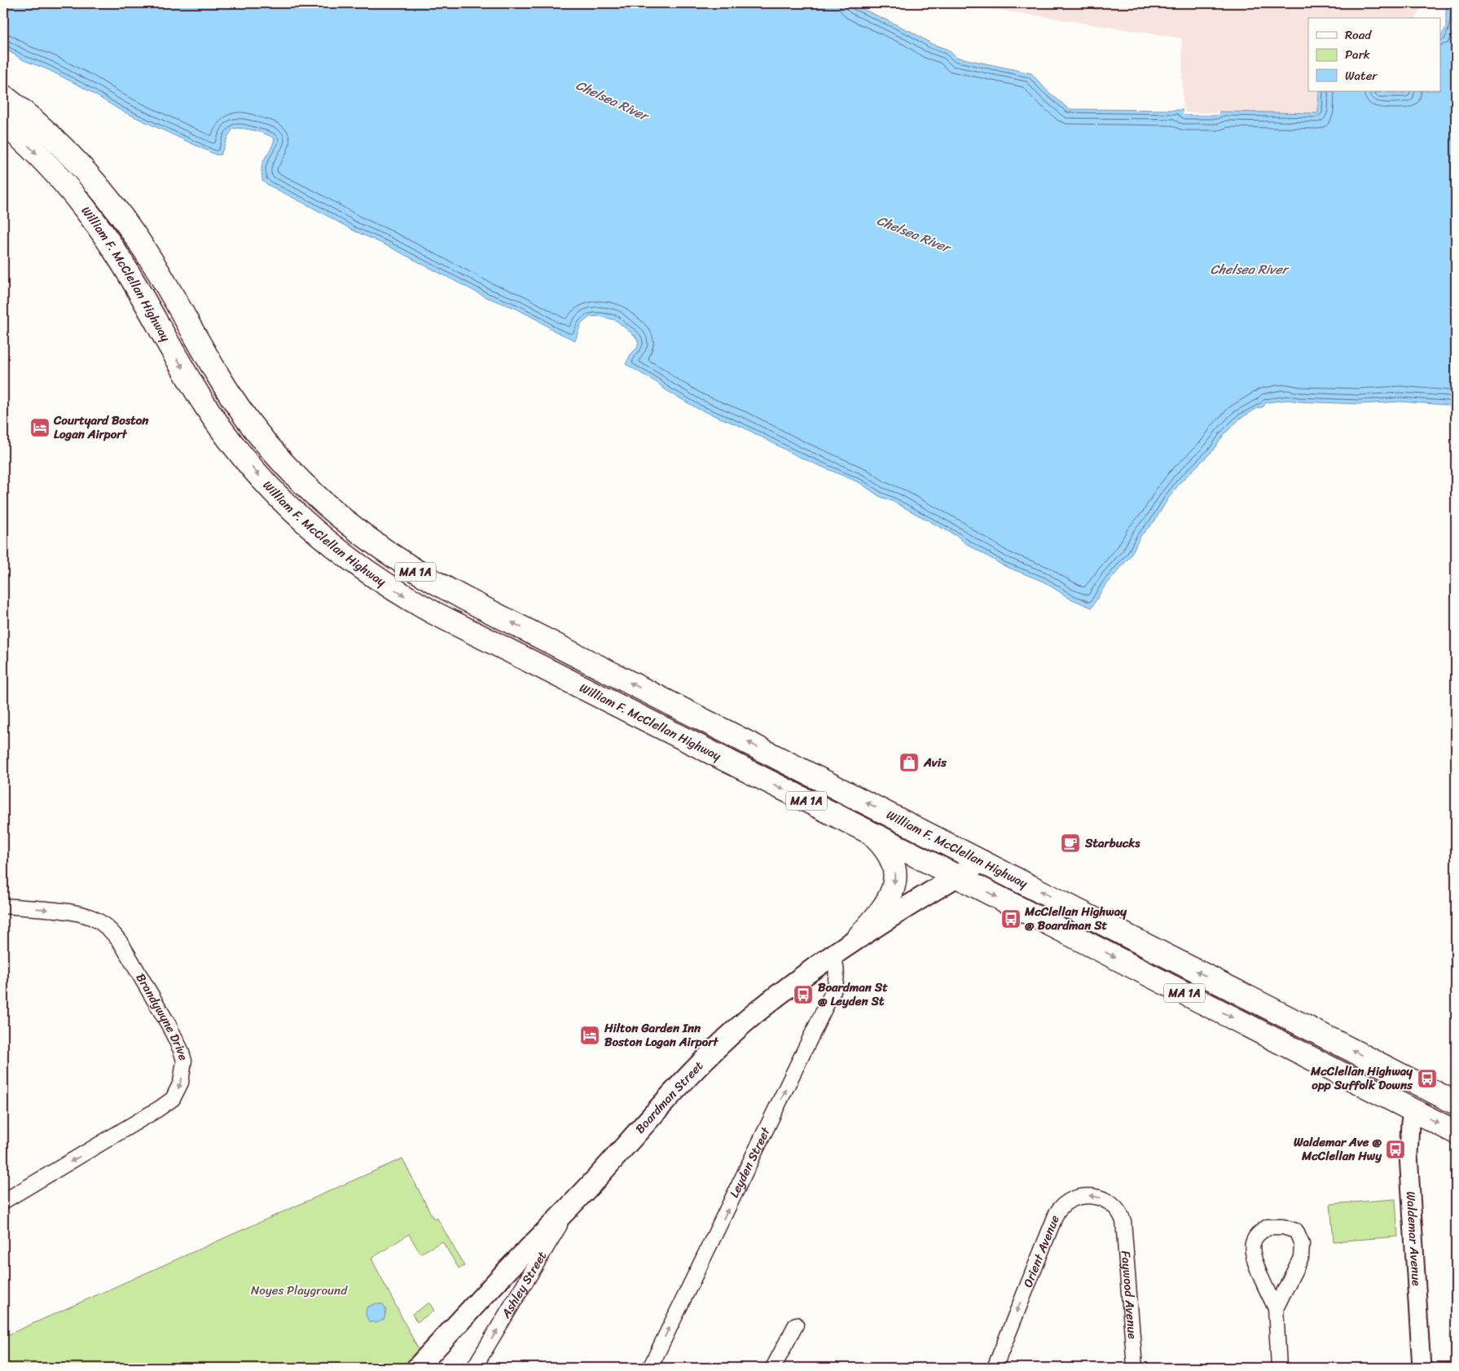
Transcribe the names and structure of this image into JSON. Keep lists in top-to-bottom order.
{
  "streets": {
    "highway": ["William F. McClellan Highway", "MA 1A"],
    "main road": ["Boardman Street"],
    "street": [
      "Brandywyne Drive",
      "Leyden Street",
      "Waldemar Avenue",
      "Orient Avenue",
      "Ashley Street",
      "Faywood Avenue"
    ]
  },
  "crossings": [
    ["William F. McClellan Highway", "Boardman Street"],
    ["William F. McClellan Highway", "Waldemar Avenue"],
    ["Boardman Street", "Leyden Street"],
    ["Boardman Street", "Ashley Street"],
    ["Orient Avenue", "Faywood Avenue"]
  ],
  "one_way": ["Leyden Street", "Ashley Street"],
  "water": ["Chelsea River"],
  "parks": ["Noyes Playground"],
  "places": {
    "hotel": ["Courtyard Boston Logan Airport", "Hilton Garden Inn Boston Logan Airport"],
    "shop": ["Avis"],
    "cafe": ["Starbucks"],
    "bus stop": [
      "McClellan Highway @ Boardman St",
      "Boardman St @ Leyden St",
      "McClellan Highway opp Suffolk Downs",
      "Waldemar Ave @ McClellan Hwy"
    ]
  },
  "legend": ["Road", "Park", "Water"]
}
